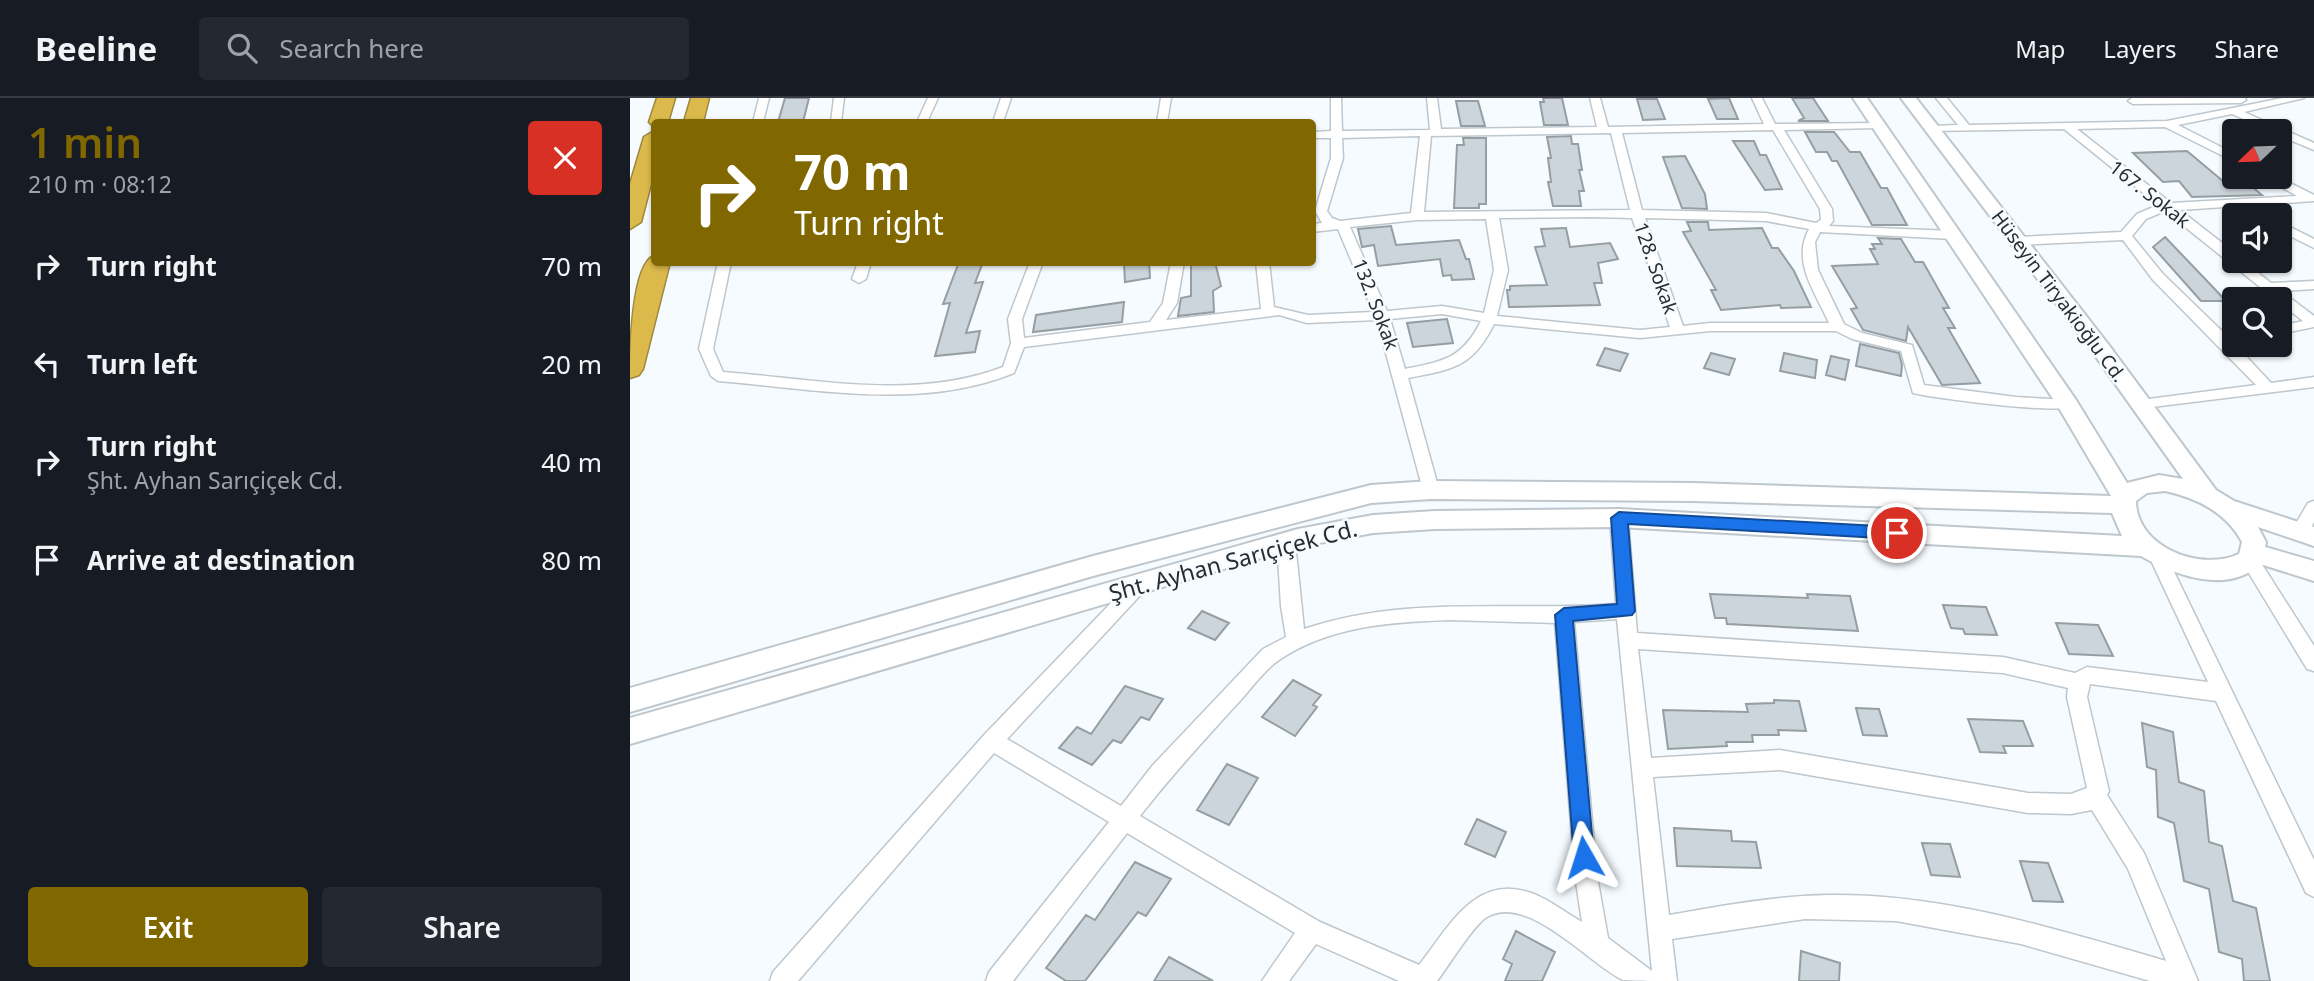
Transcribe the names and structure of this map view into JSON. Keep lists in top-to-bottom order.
{
  "streets": {
    "main road": ["Hüseyin Tiryakioğlu Cd.", "Şht. Ayhan Sarıçiçek Cd."],
    "street": ["167. Sokak", "128. Sokak", "132. Sokak"]
  },
  "crossings": [
    ["132. Sokak", "Şht. Ayhan Sarıçiçek Cd."]
  ],
  "north": "bottom left",
  "page": {
    "header": "Beeline",
    "search": "Search here",
    "nav": ["Map", "Layers", "Share"],
    "heading": ["1 min", "210 m · 08:12"],
    "turn": ["70 m", "Turn right"],
    "list": [
      {
        "name": "Turn right",
        "value": "70 m"
      },
      {
        "name": "Turn left",
        "value": "20 m"
      },
      {
        "name": "Turn right",
        "note": "Şht. Ayhan Sarıçiçek Cd.",
        "value": "40 m"
      },
      {
        "name": "Arrive at destination",
        "value": "80 m"
      }
    ],
    "buttons": ["Exit", "Share"]
  }
}
